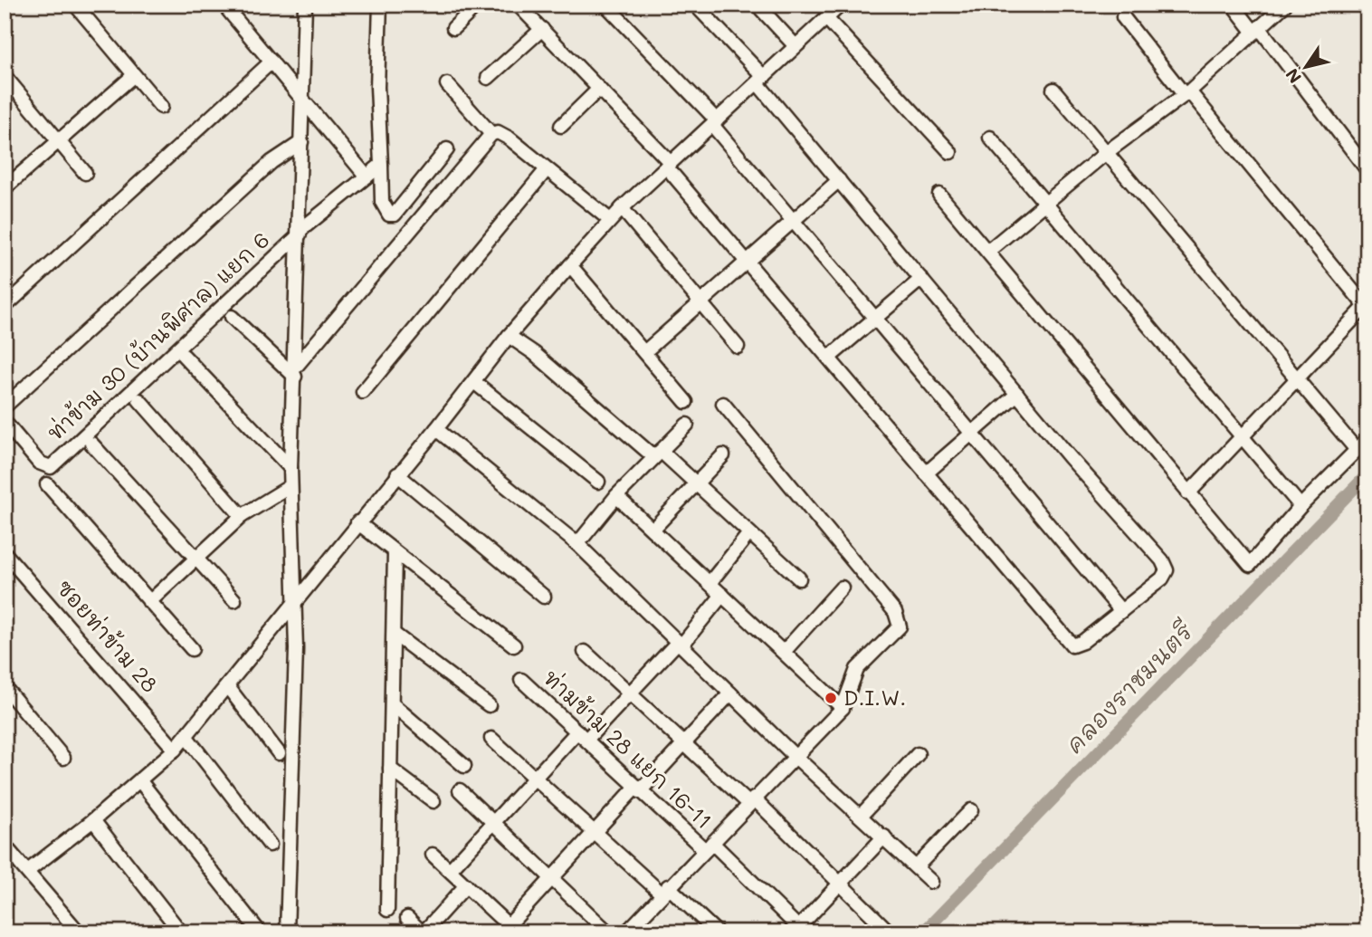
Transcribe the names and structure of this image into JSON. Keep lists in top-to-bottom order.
{
  "streets": {
    "street": ["ท่าข้าม 30 (บ้านพิศาล) แยก 6", "ซอยท่าข้าม 28", "ท่ามข้าม 28 แยก 16-11"]
  },
  "water": ["คลองราชมนตรี"],
  "places": ["D.I.W."],
  "north": "bottom left"
}
